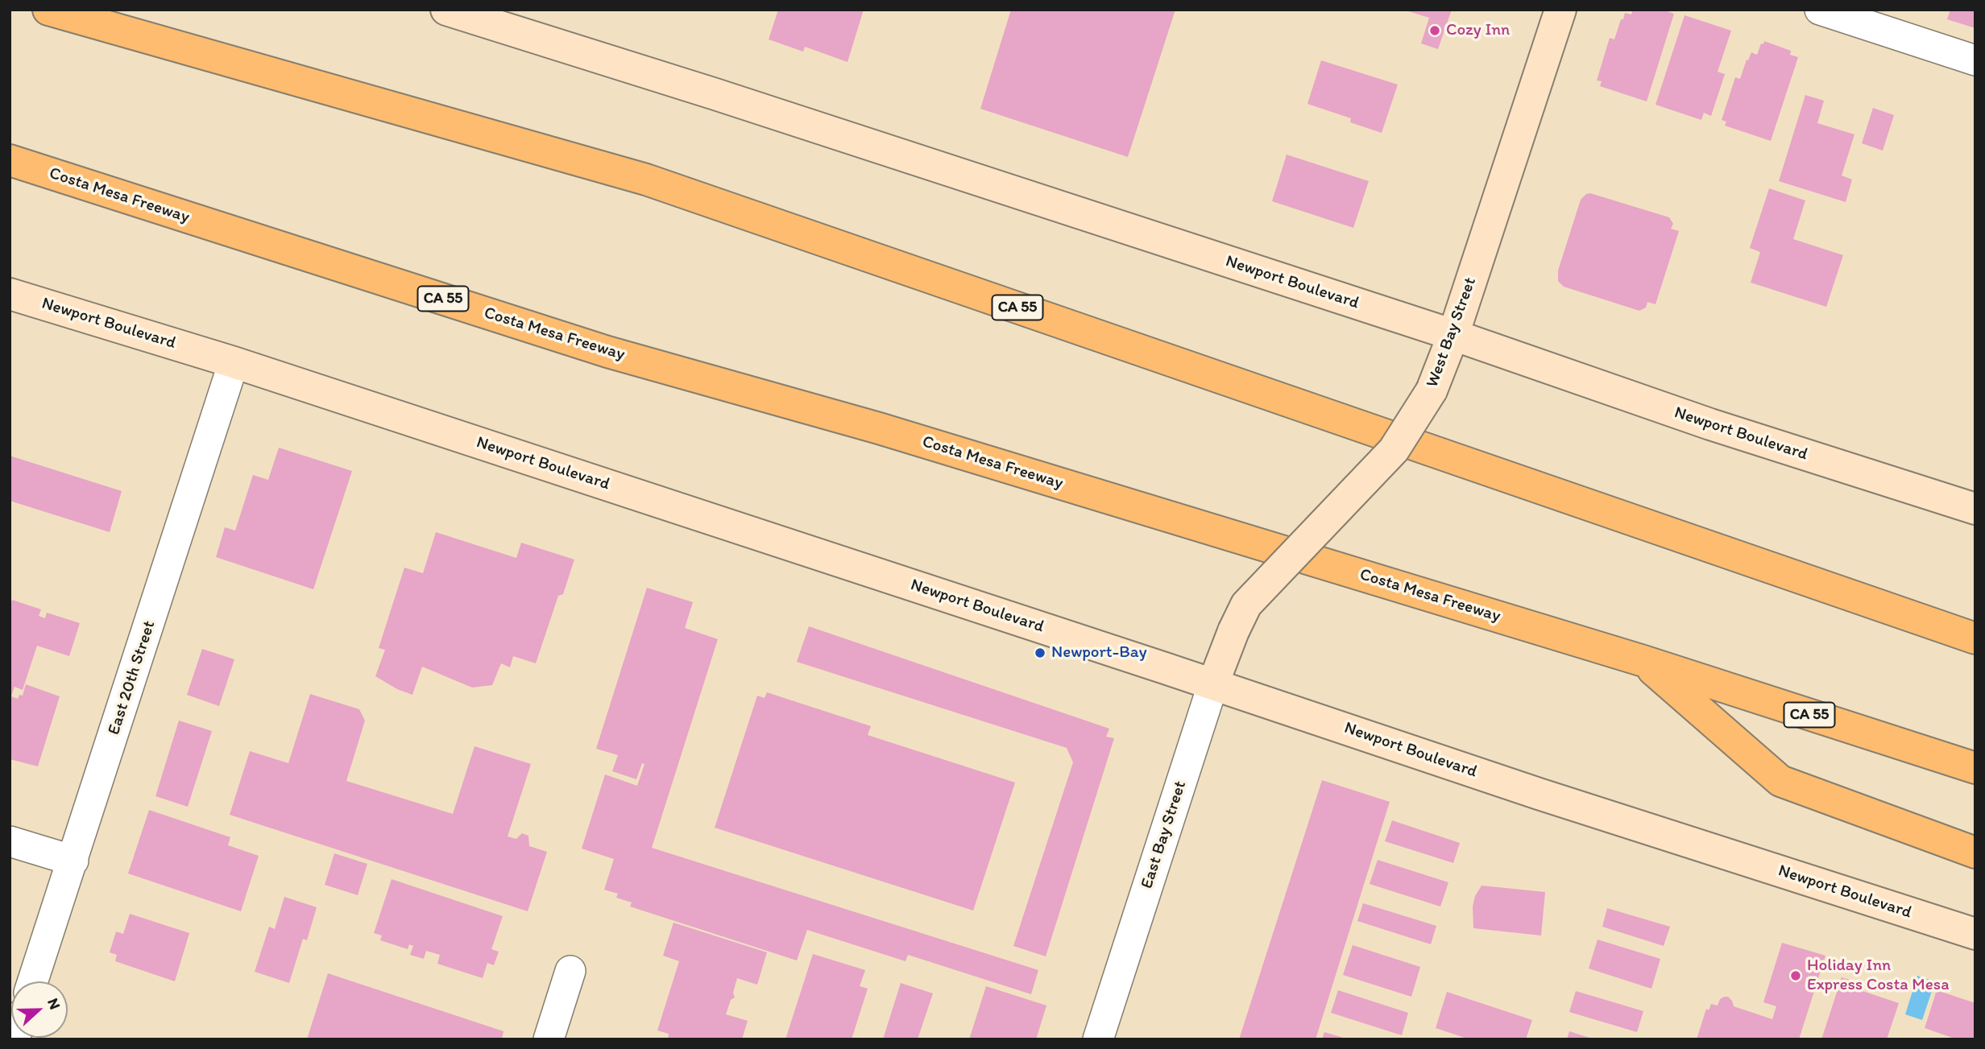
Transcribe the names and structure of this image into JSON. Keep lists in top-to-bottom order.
{
  "streets": {
    "highway": ["Costa Mesa Freeway", "CA 55"],
    "main road": ["Newport Boulevard", "West Bay Street", "East Bay Street"],
    "street": ["East 20th Street"]
  },
  "crossings": [
    ["Newport Boulevard", "West Bay Street"],
    ["Newport Boulevard", "East 20th Street"],
    ["Newport Boulevard", "East Bay Street"],
    ["West Bay Street", "East Bay Street"]
  ],
  "places": ["Cozy Inn", "Newport-Bay", "Holiday Inn Express Costa Mesa"],
  "north": "right"
}
